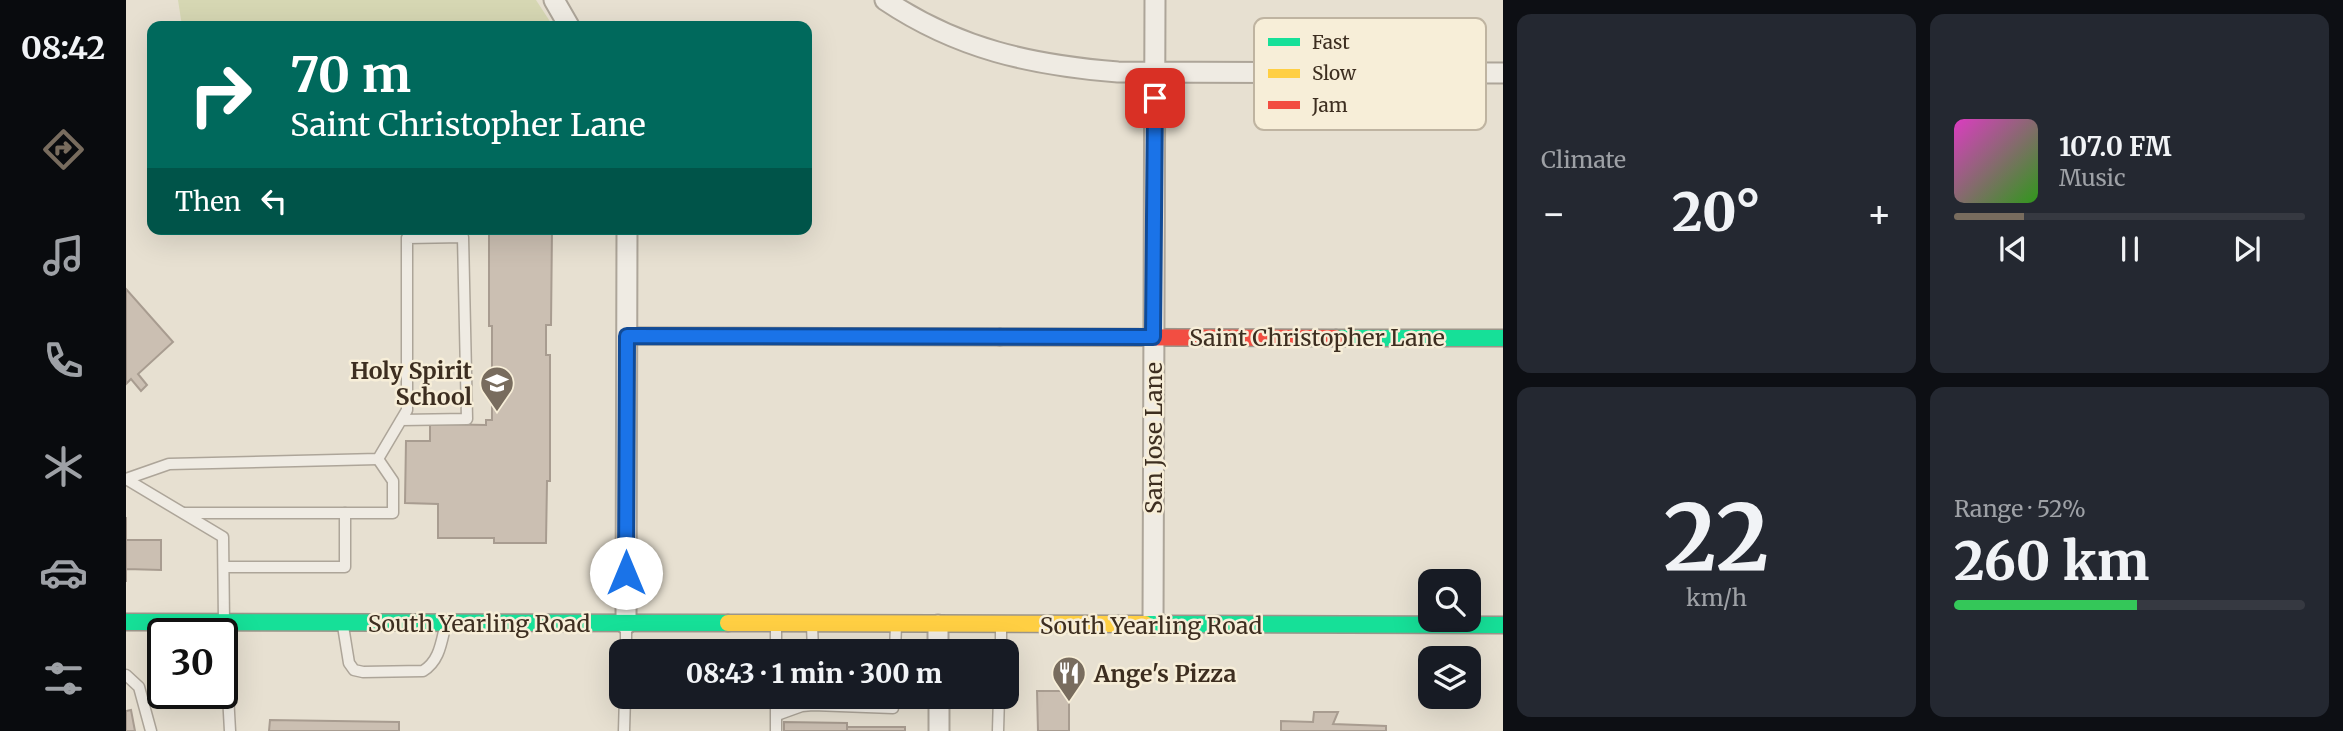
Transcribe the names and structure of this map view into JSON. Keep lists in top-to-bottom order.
{
  "streets": {
    "street": ["Saint Christopher Lane", "San Jose Lane", "South Yearling Road"]
  },
  "crossings": [
    ["Saint Christopher Lane", "San Jose Lane"],
    ["San Jose Lane", "South Yearling Road"]
  ],
  "places": {
    "school or university": ["Holy Spirit School"],
    "restaurant": ["Ange's Pizza"]
  },
  "legend": ["Fast", "Slow", "Jam"],
  "page": {
    "tabs": "08:42",
    "tile": [
      "Climate",
      ["22", "km/h"],
      ["Range · 52%", "260 km"]
    ],
    "turn": ["70 m", "Saint Christopher Lane"],
    "song": ["107.0 FM", "Music"],
    "then": "Then",
    "heat": ["−", "20°", "+"],
    "limit": "30",
    "trip": "08:43 · 1 min · 300 m"
  }
}
